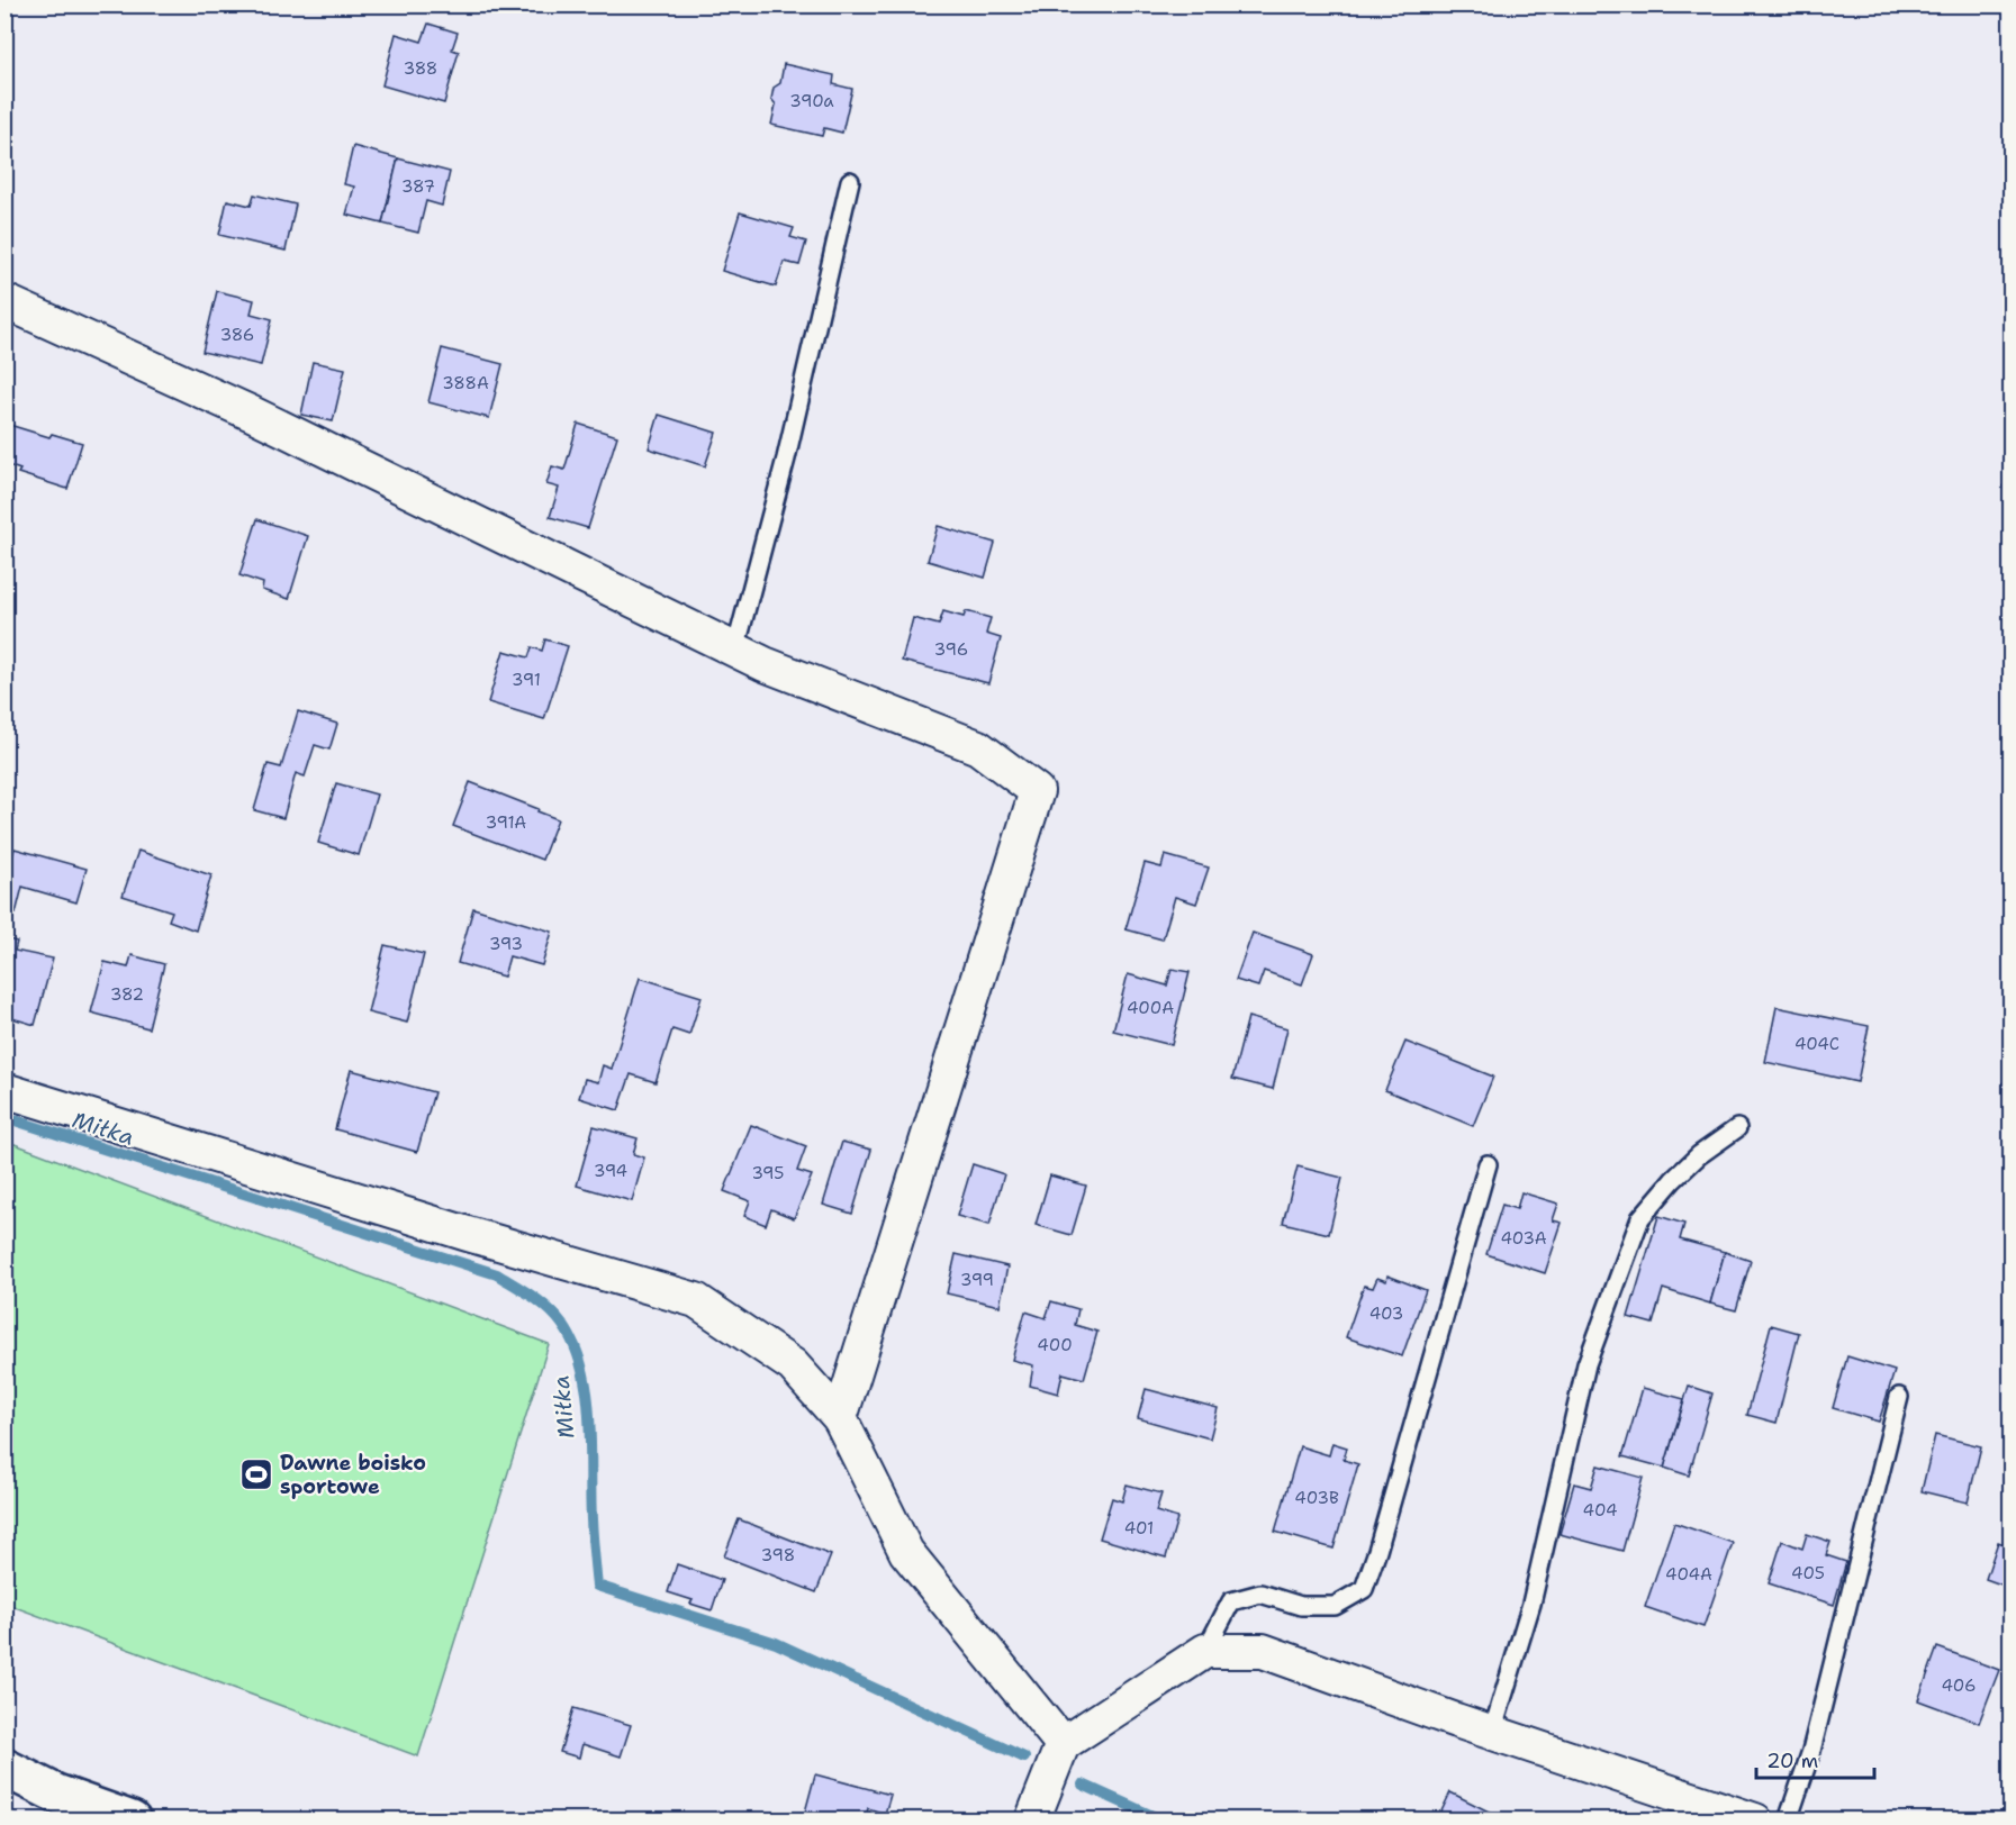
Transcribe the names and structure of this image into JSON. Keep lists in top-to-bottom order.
{
  "water": ["Miłka"],
  "places": {
    "sports": ["Dawne boisko sportowe"]
  },
  "house_numbers": [
    "388",
    "390a",
    "387",
    "386",
    "388A",
    "396",
    "391",
    "391A",
    "393",
    "382",
    "400A",
    "404C",
    "394",
    "395",
    "403A",
    "399",
    "403",
    "400",
    "403B",
    "404",
    "401",
    "398",
    "405",
    "404A",
    "406"
  ],
  "scale_bar": "20 m"
}
